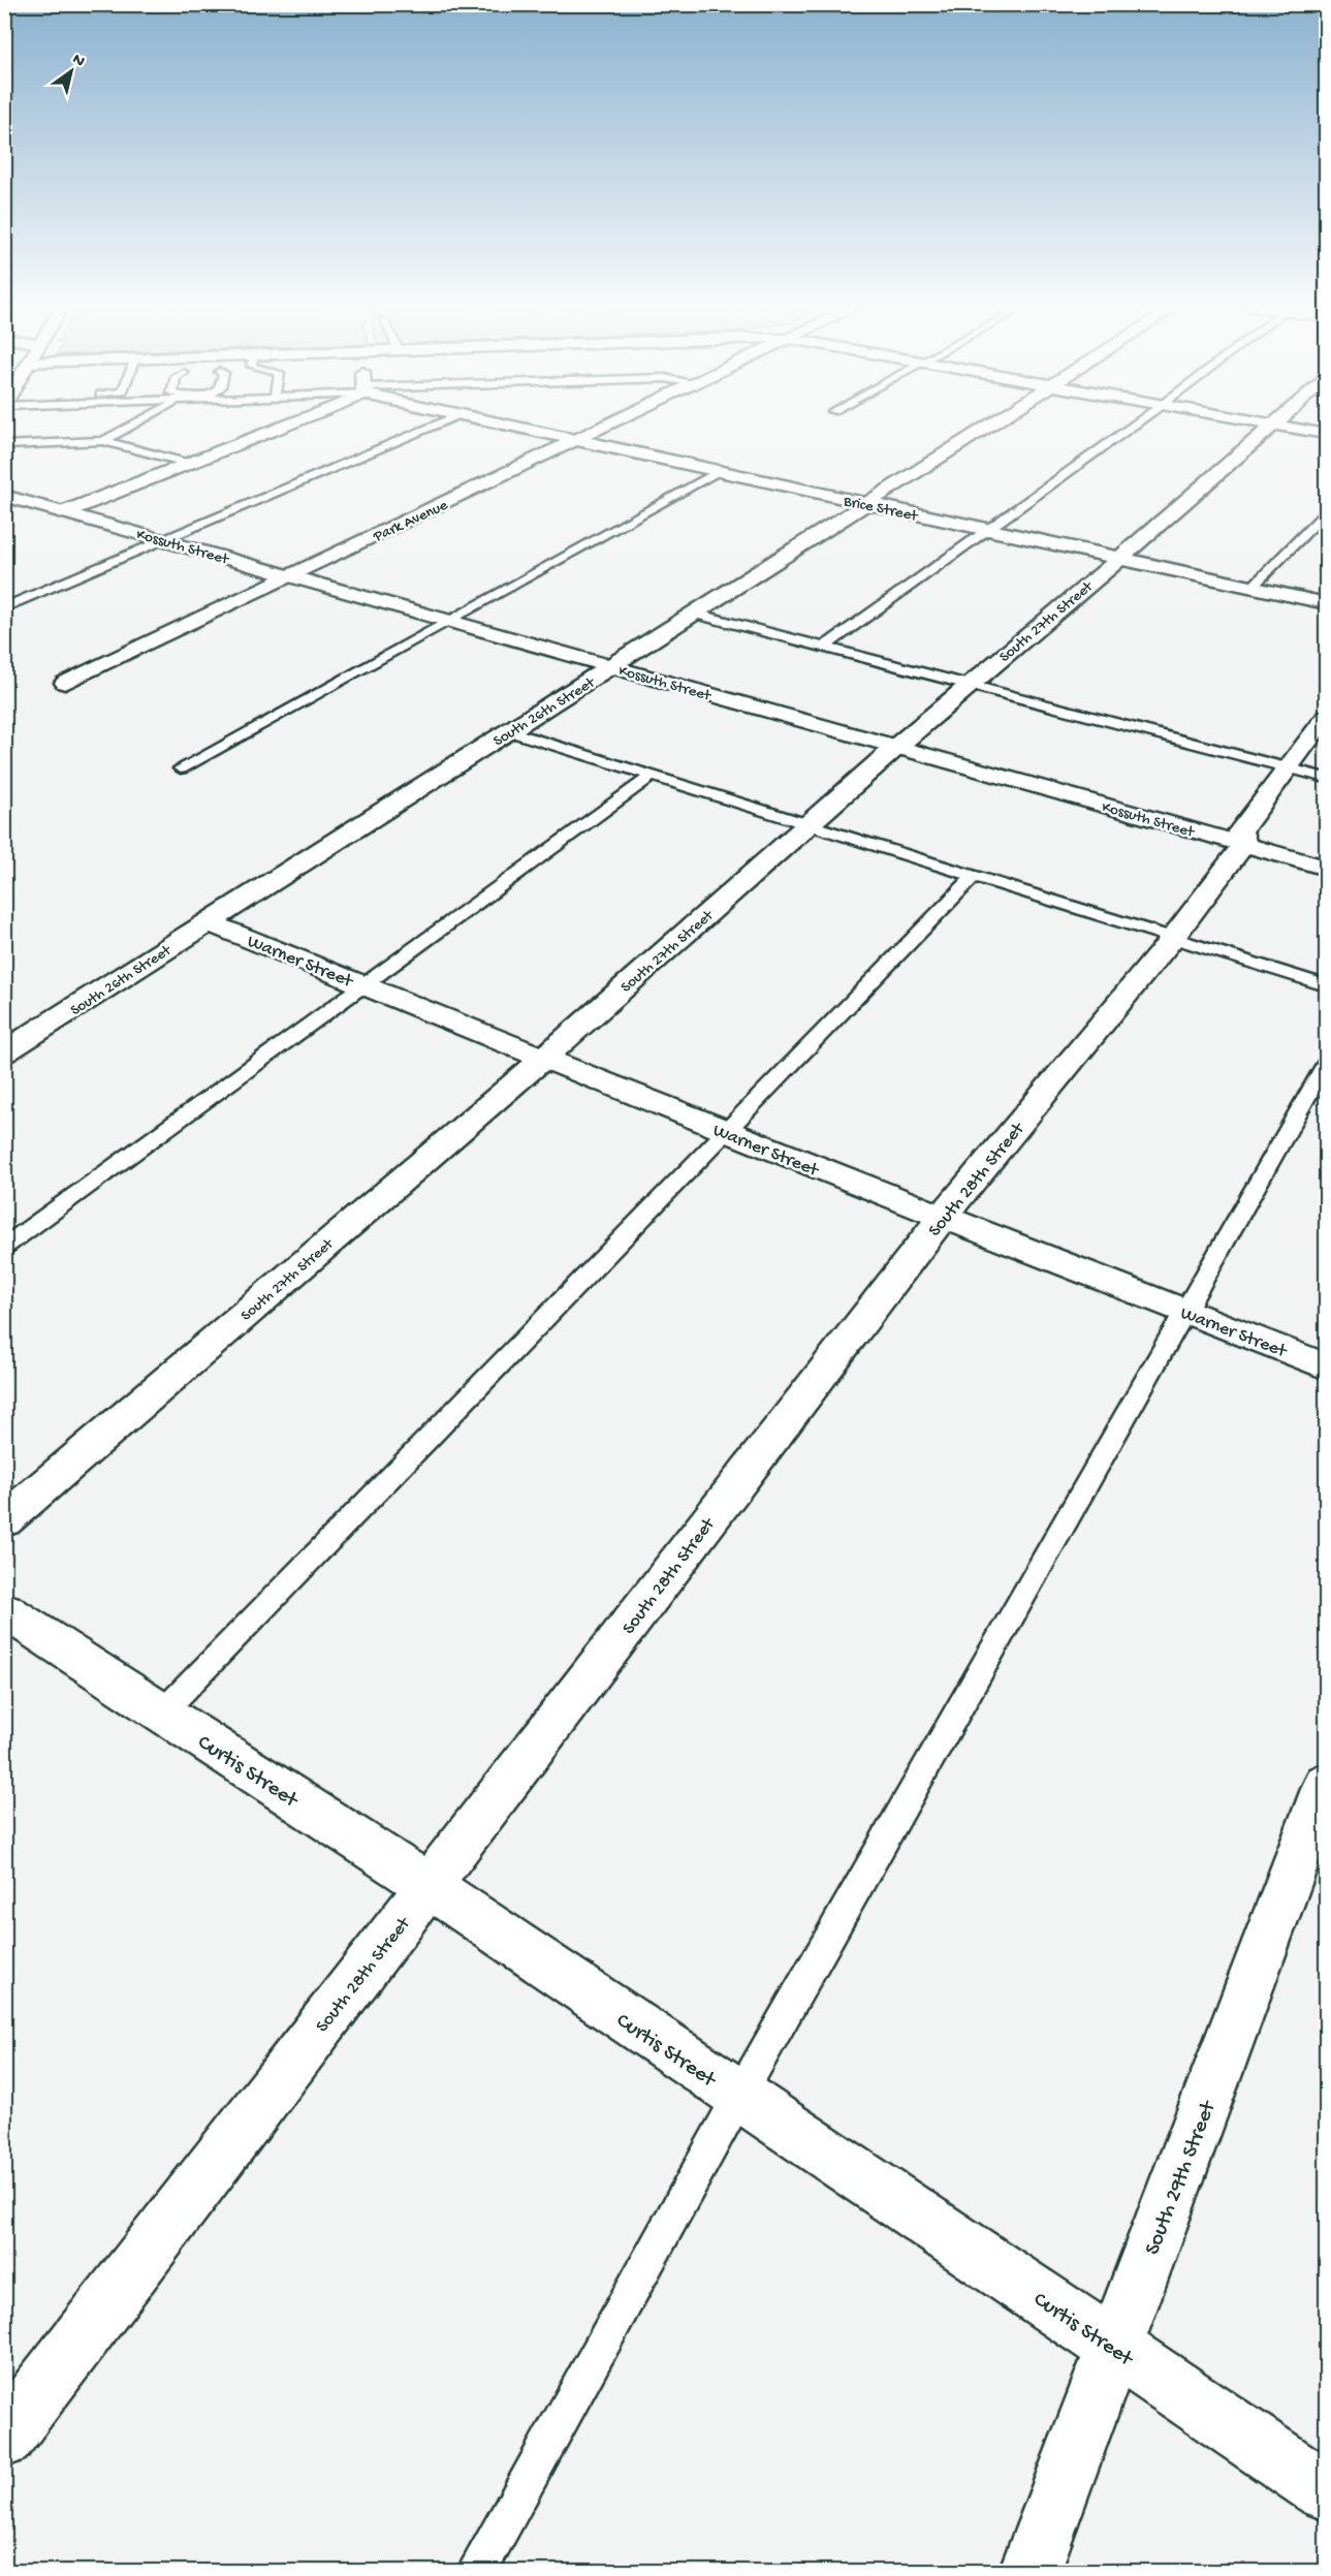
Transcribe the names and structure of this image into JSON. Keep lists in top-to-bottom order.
{
  "streets": {
    "street": [
      "Brice Street",
      "Park Avenue",
      "Kossuth Street",
      "South 27th Street",
      "South 26th Street",
      "Warner Street",
      "South 28th Street",
      "Curtis Street",
      "South 29th Street"
    ]
  },
  "crossings": [
    ["Brice Street", "Park Avenue"],
    ["Brice Street", "South 27th Street"],
    ["Brice Street", "South 26th Street"],
    ["Park Avenue", "Kossuth Street"],
    ["Kossuth Street", "South 27th Street"],
    ["Kossuth Street", "South 26th Street"],
    ["Kossuth Street", "South 28th Street"],
    ["South 27th Street", "Warner Street"],
    ["South 26th Street", "Warner Street"],
    ["Warner Street", "South 28th Street"],
    ["South 28th Street", "Curtis Street"],
    ["Curtis Street", "South 29th Street"]
  ],
  "north": "top right"
}
